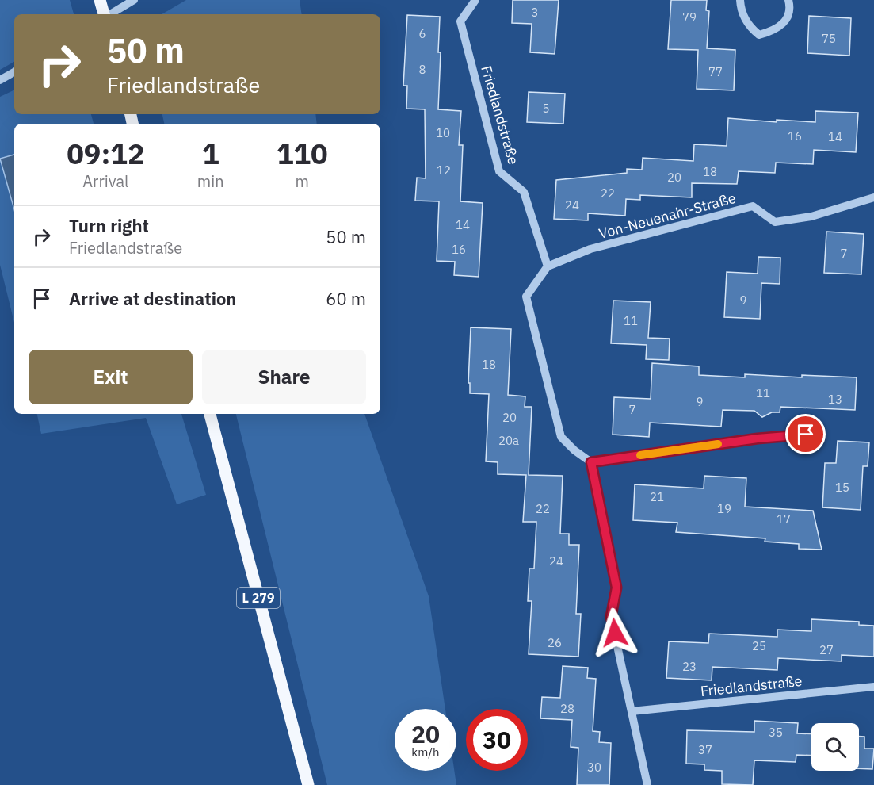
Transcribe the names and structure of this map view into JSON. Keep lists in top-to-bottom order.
{
  "streets": {
    "main road": ["L 279"],
    "street": ["Friedlandstraße", "Von-Neuenahr-Straße"]
  },
  "crossings": [
    ["Friedlandstraße", "Von-Neuenahr-Straße"]
  ],
  "house_numbers": [
    "3",
    "79",
    "6",
    "75",
    "8",
    "77",
    "5",
    "10",
    "16",
    "14",
    "12",
    "18",
    "20",
    "22",
    "24",
    "14",
    "16",
    "7",
    "9",
    "11",
    "18",
    "11",
    "13",
    "9",
    "7",
    "20",
    "20a",
    "15",
    "21",
    "22",
    "19",
    "17",
    "24",
    "26",
    "25",
    "27",
    "23",
    "28",
    "35",
    "37",
    "30"
  ],
  "page": {
    "turn": ["50 m", "Friedlandstraße"],
    "eta": [
      "09:12",
      "Arrival",
      "1",
      "min",
      "110",
      "m"
    ],
    "list": [
      {
        "name": "Turn right",
        "note": "Friedlandstraße",
        "value": "50 m"
      },
      {
        "name": "Arrive at destination",
        "value": "60 m"
      }
    ],
    "buttons": ["Exit", "Share"],
    "speed": "20 km/h",
    "limit": "30"
  }
}
